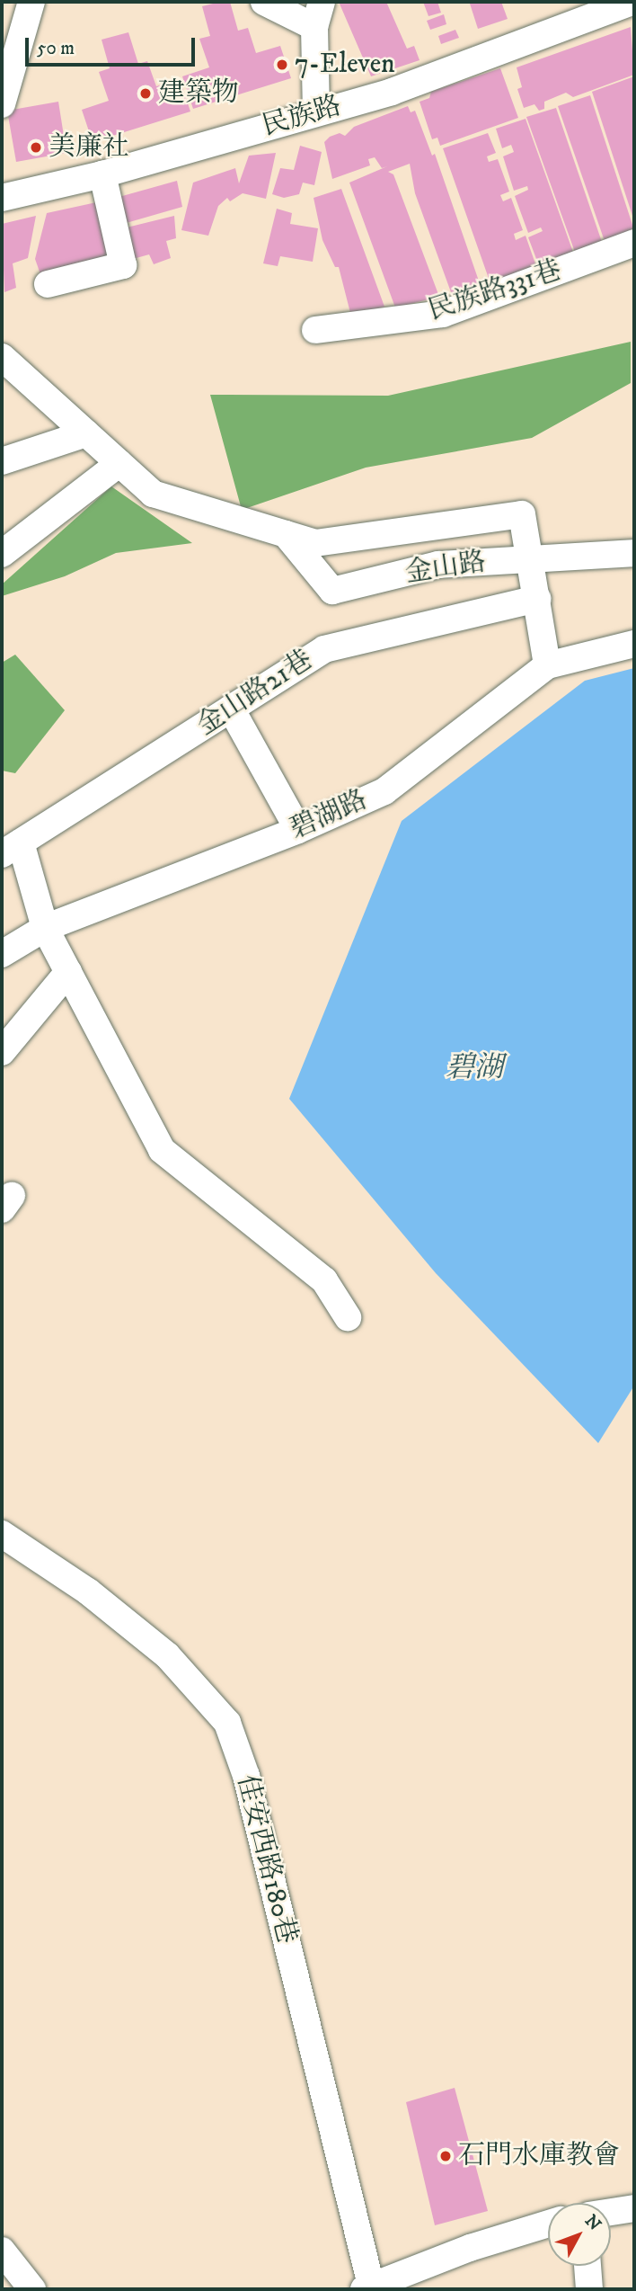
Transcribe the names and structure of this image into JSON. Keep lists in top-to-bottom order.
{
  "streets": {
    "street": [
      "民族路",
      "民族路331巷",
      "金山路",
      "金山路21巷",
      "碧湖路",
      "佳安西路180巷"
    ]
  },
  "water": ["碧湖"],
  "places": [
    "7-Eleven",
    "建築物",
    "美廉社",
    "石門水庫教會"
  ],
  "scale_bar": "50 m",
  "north": "top right"
}
